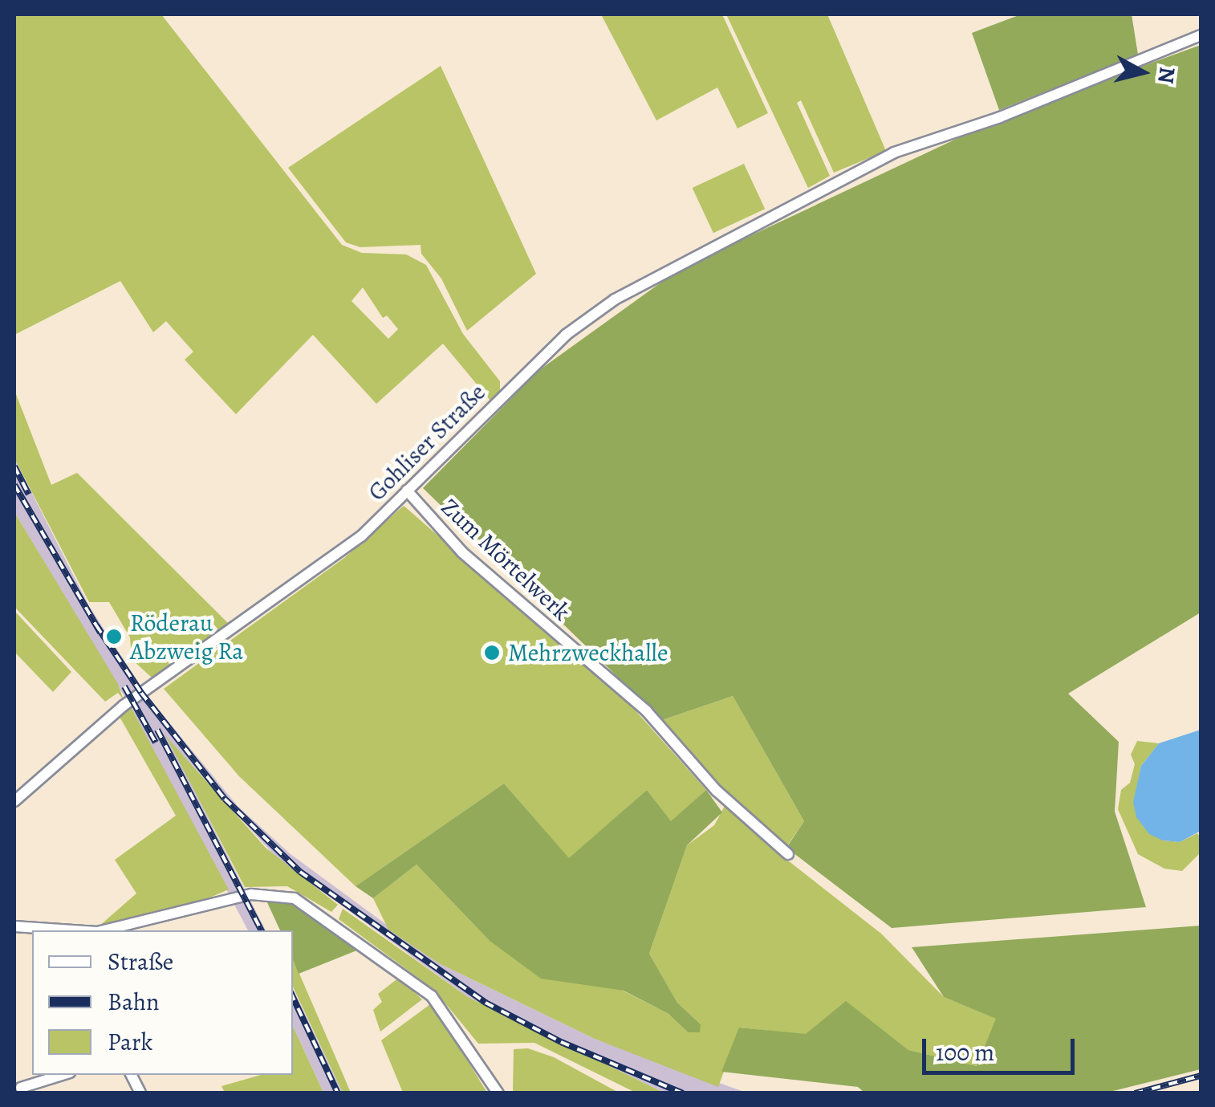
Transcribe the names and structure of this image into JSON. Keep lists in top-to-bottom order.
{
  "streets": {
    "street": ["Gohliser Straße", "Zum Mörtelwerk"]
  },
  "crossings": [
    ["Gohliser Straße", "Zum Mörtelwerk"]
  ],
  "places": ["Röderau Abzweig Ra", "Mehrzweckhalle"],
  "legend": ["Straße", "Bahn", "Park"],
  "scale_bar": "100 m",
  "north": "right"
}
